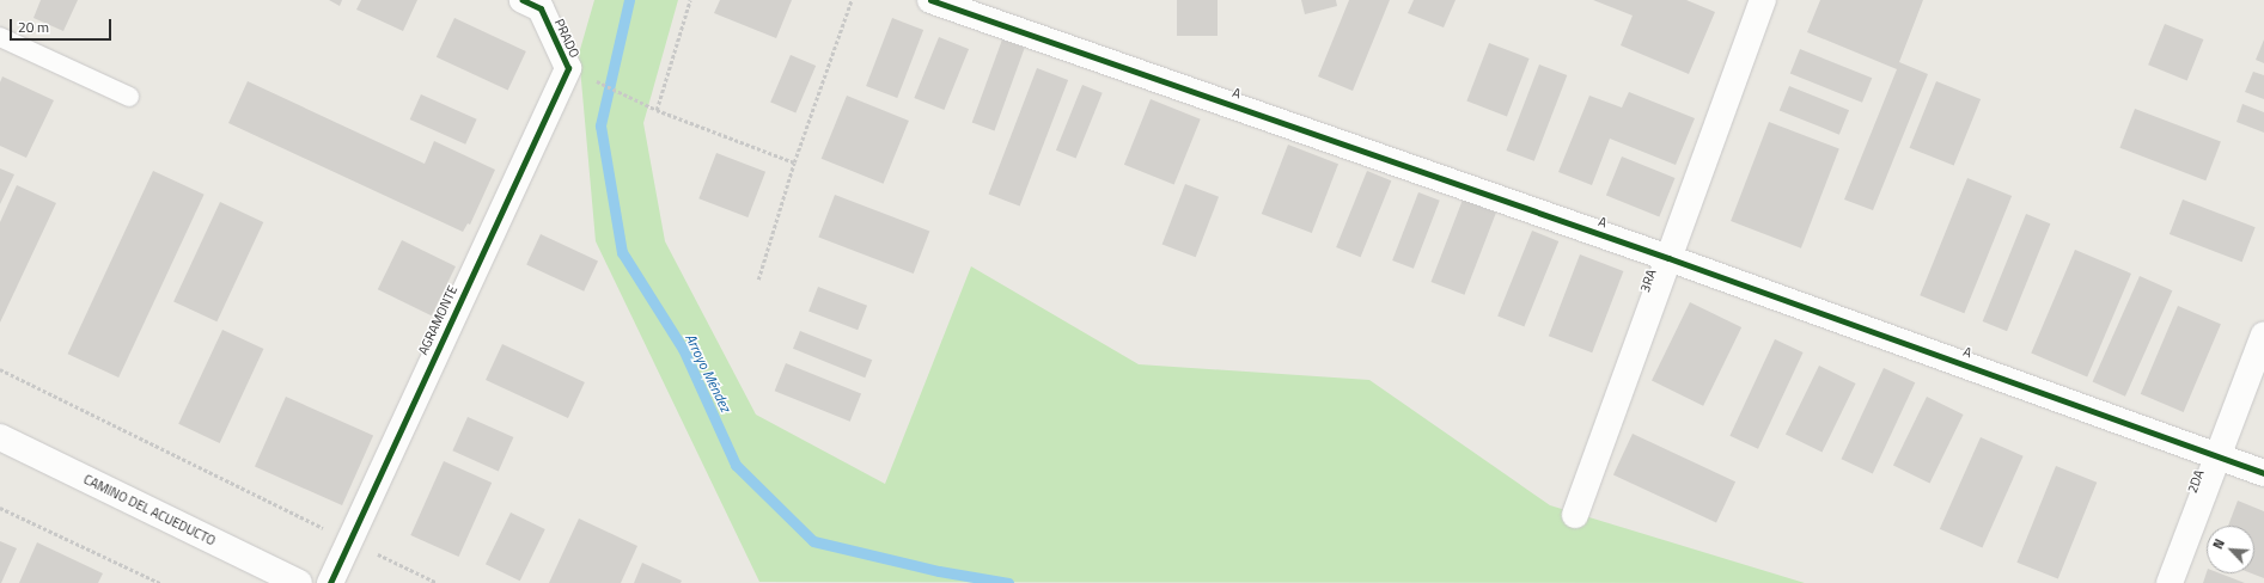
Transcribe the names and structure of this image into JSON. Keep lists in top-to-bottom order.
{
  "streets": {
    "street": [
      "PRADO",
      "A",
      "3RA",
      "AGRAMONTE",
      "2DA",
      "CAMINO DEL ACUEDUCTO"
    ]
  },
  "crossings": [
    ["PRADO", "AGRAMONTE"],
    ["A", "3RA"],
    ["A", "2DA"]
  ],
  "water": ["Arroyo Méndez"],
  "scale_bar": "20 m",
  "north": "top left"
}
